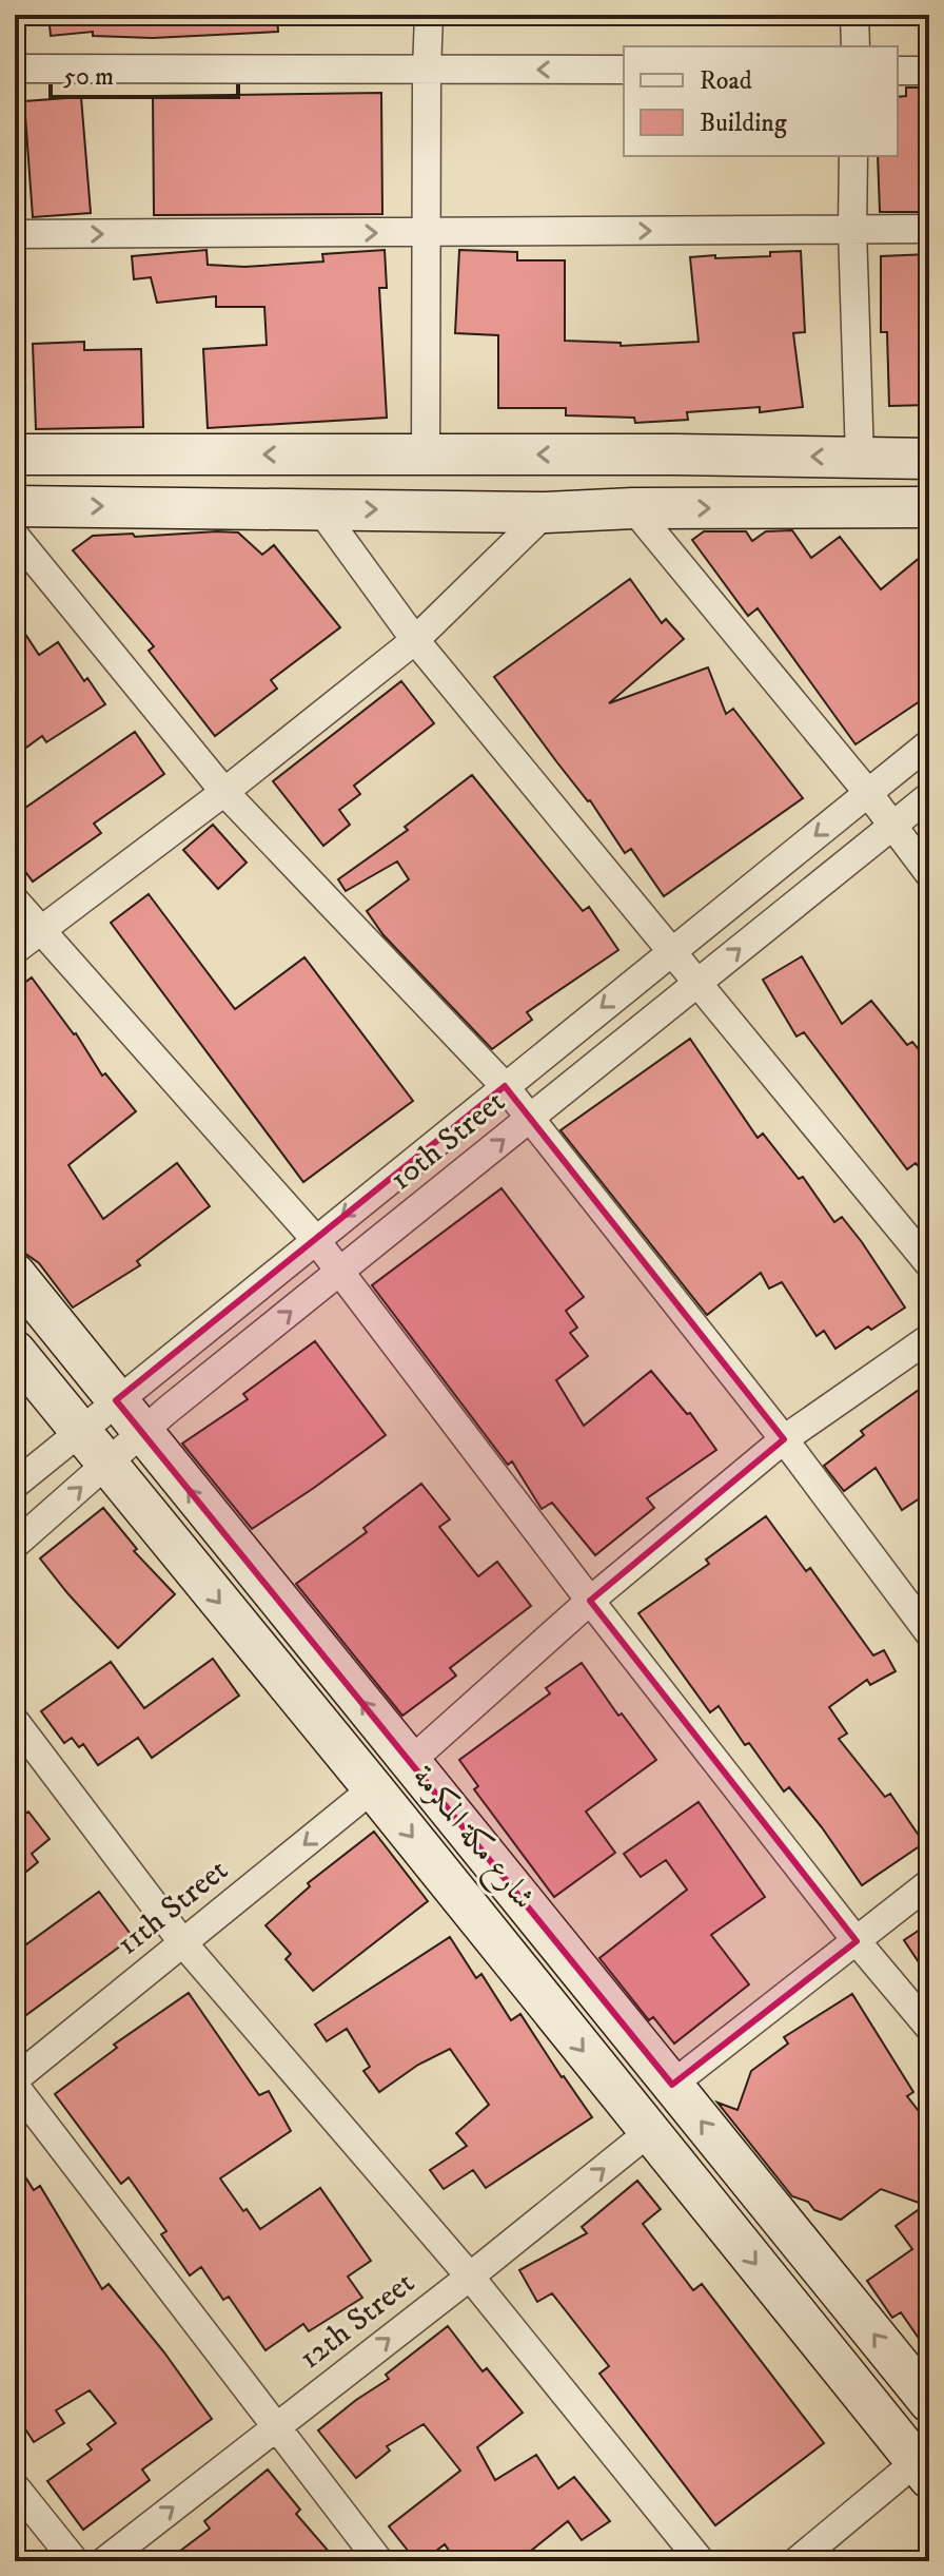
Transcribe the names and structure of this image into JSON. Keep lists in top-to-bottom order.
{
  "streets": {
    "main road": ["شارع مكة المكرمة"],
    "street": ["10th Street", "11th Street", "12th Street"]
  },
  "crossings": [
    ["10th Street", "شارع مكة المكرمة"],
    ["شارع مكة المكرمة", "11th Street"],
    ["شارع مكة المكرمة", "12th Street"]
  ],
  "one_way": ["11th Street", "12th Street"],
  "legend": ["Road", "Building"],
  "scale_bar": "50 m"
}
